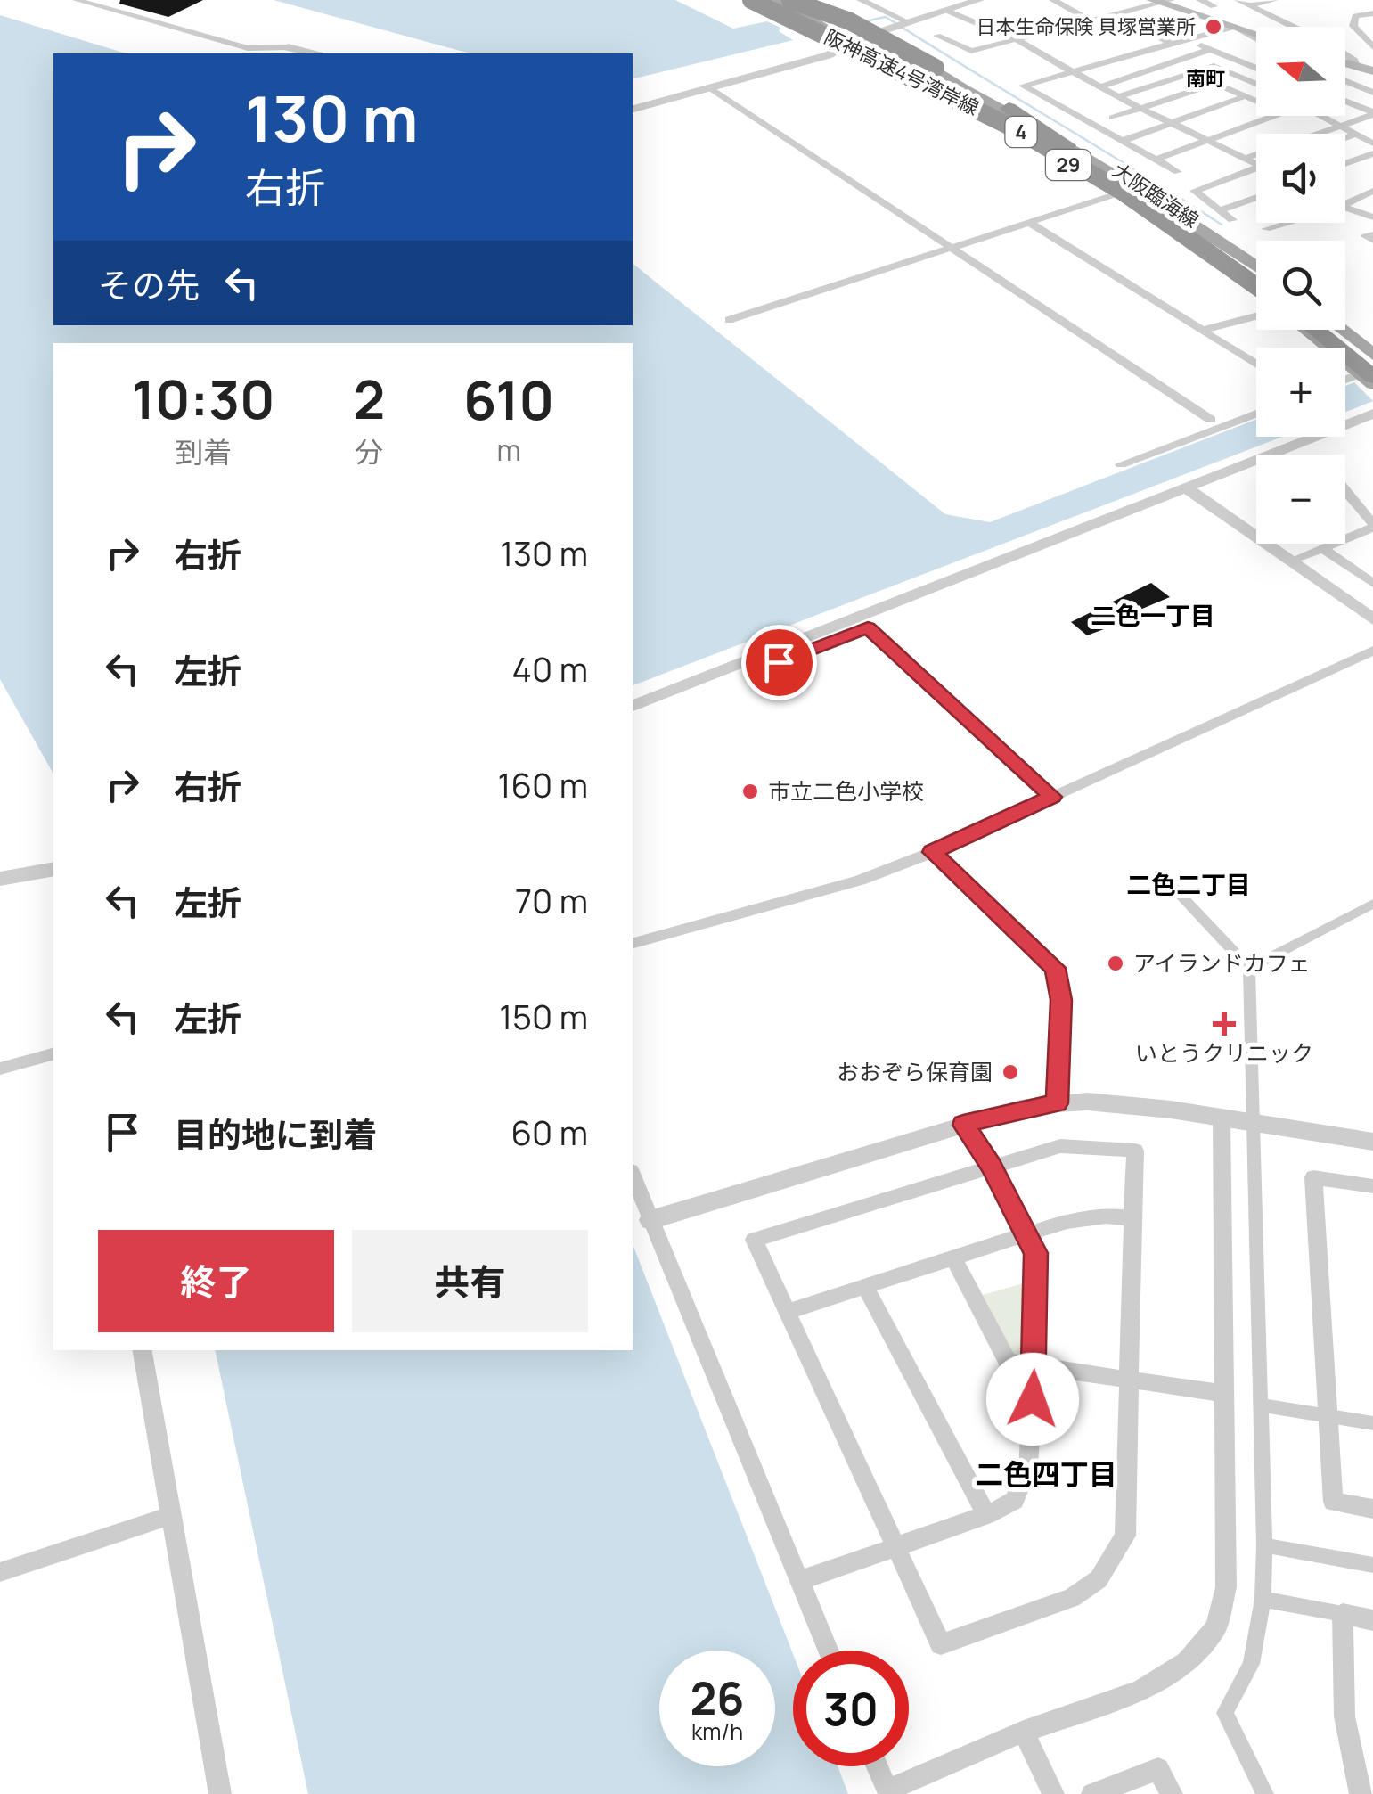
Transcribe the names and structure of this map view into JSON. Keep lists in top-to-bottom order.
{
  "streets": {
    "highway": ["阪神高速4号湾岸線", "4"],
    "main road": ["29", "大阪臨海線"]
  },
  "districts": [
    "南町",
    "二色一丁目",
    "二色二丁目",
    "二色四丁目"
  ],
  "places": {
    "other": [
      "日本生命保険 貝塚営業所",
      "市立二色小学校",
      "アイランドカフェ",
      "おおぞら保育園"
    ],
    "health": ["いとうクリニック"]
  },
  "north": "left",
  "page": {
    "map_buttons": ["+", "−"],
    "turn": ["130 m", "右折"],
    "then": "その先",
    "eta": [
      "10:30",
      "到着",
      "2",
      "分",
      "610",
      "m"
    ],
    "list": [
      {
        "name": "右折",
        "value": "130 m"
      },
      {
        "name": "左折",
        "value": "40 m"
      },
      {
        "name": "右折",
        "value": "160 m"
      },
      {
        "name": "左折",
        "value": "70 m"
      },
      {
        "name": "左折",
        "value": "150 m"
      },
      {
        "name": "目的地に到着",
        "value": "60 m"
      }
    ],
    "buttons": ["終了", "共有"],
    "speed": "26 km/h",
    "limit": "30"
  }
}
